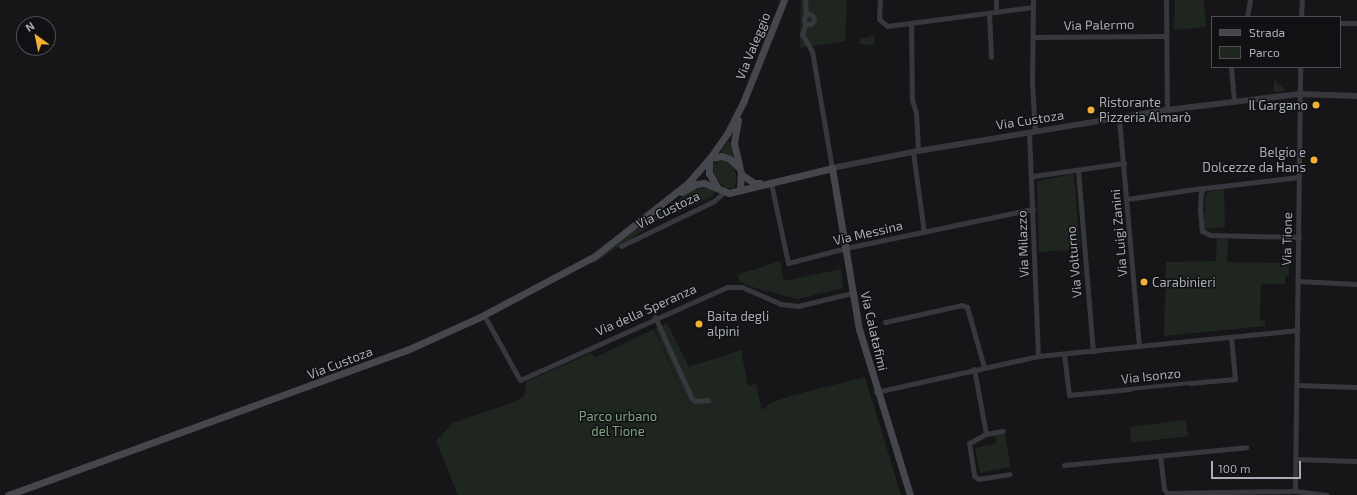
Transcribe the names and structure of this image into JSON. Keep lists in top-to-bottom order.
{
  "streets": {
    "main road": ["Via Valeggio", "Via Custoza", "Via Calatafimi"],
    "street": [
      "Via Palermo",
      "Via Messina",
      "Via Luigi Zanini",
      "Via Tione",
      "Via Milazzo",
      "Via Volturno",
      "Via della Speranza",
      "Via Isonzo"
    ]
  },
  "crossings": [
    ["Via Palermo", "Via Milazzo"],
    ["Via Valeggio", "Via Custoza"],
    ["Via Custoza", "Via Messina"],
    ["Via Custoza", "Via Luigi Zanini"],
    ["Via Custoza", "Via Tione"],
    ["Via Custoza", "Via Milazzo"],
    ["Via Custoza", "Via Calatafimi"],
    ["Via Messina", "Via Milazzo"],
    ["Via Messina", "Via Calatafimi"],
    ["Via della Speranza", "Via Calatafimi"]
  ],
  "parks": ["Parco urbano del Tione"],
  "places": [
    "Il Gargano",
    "Ristorante Pizzeria Almarò",
    "Belgio e Dolcezze da Hans",
    "Carabinieri",
    "Baita degli alpini"
  ],
  "legend": ["Strada", "Parco"],
  "scale_bar": "100 m",
  "north": "top left"
}
